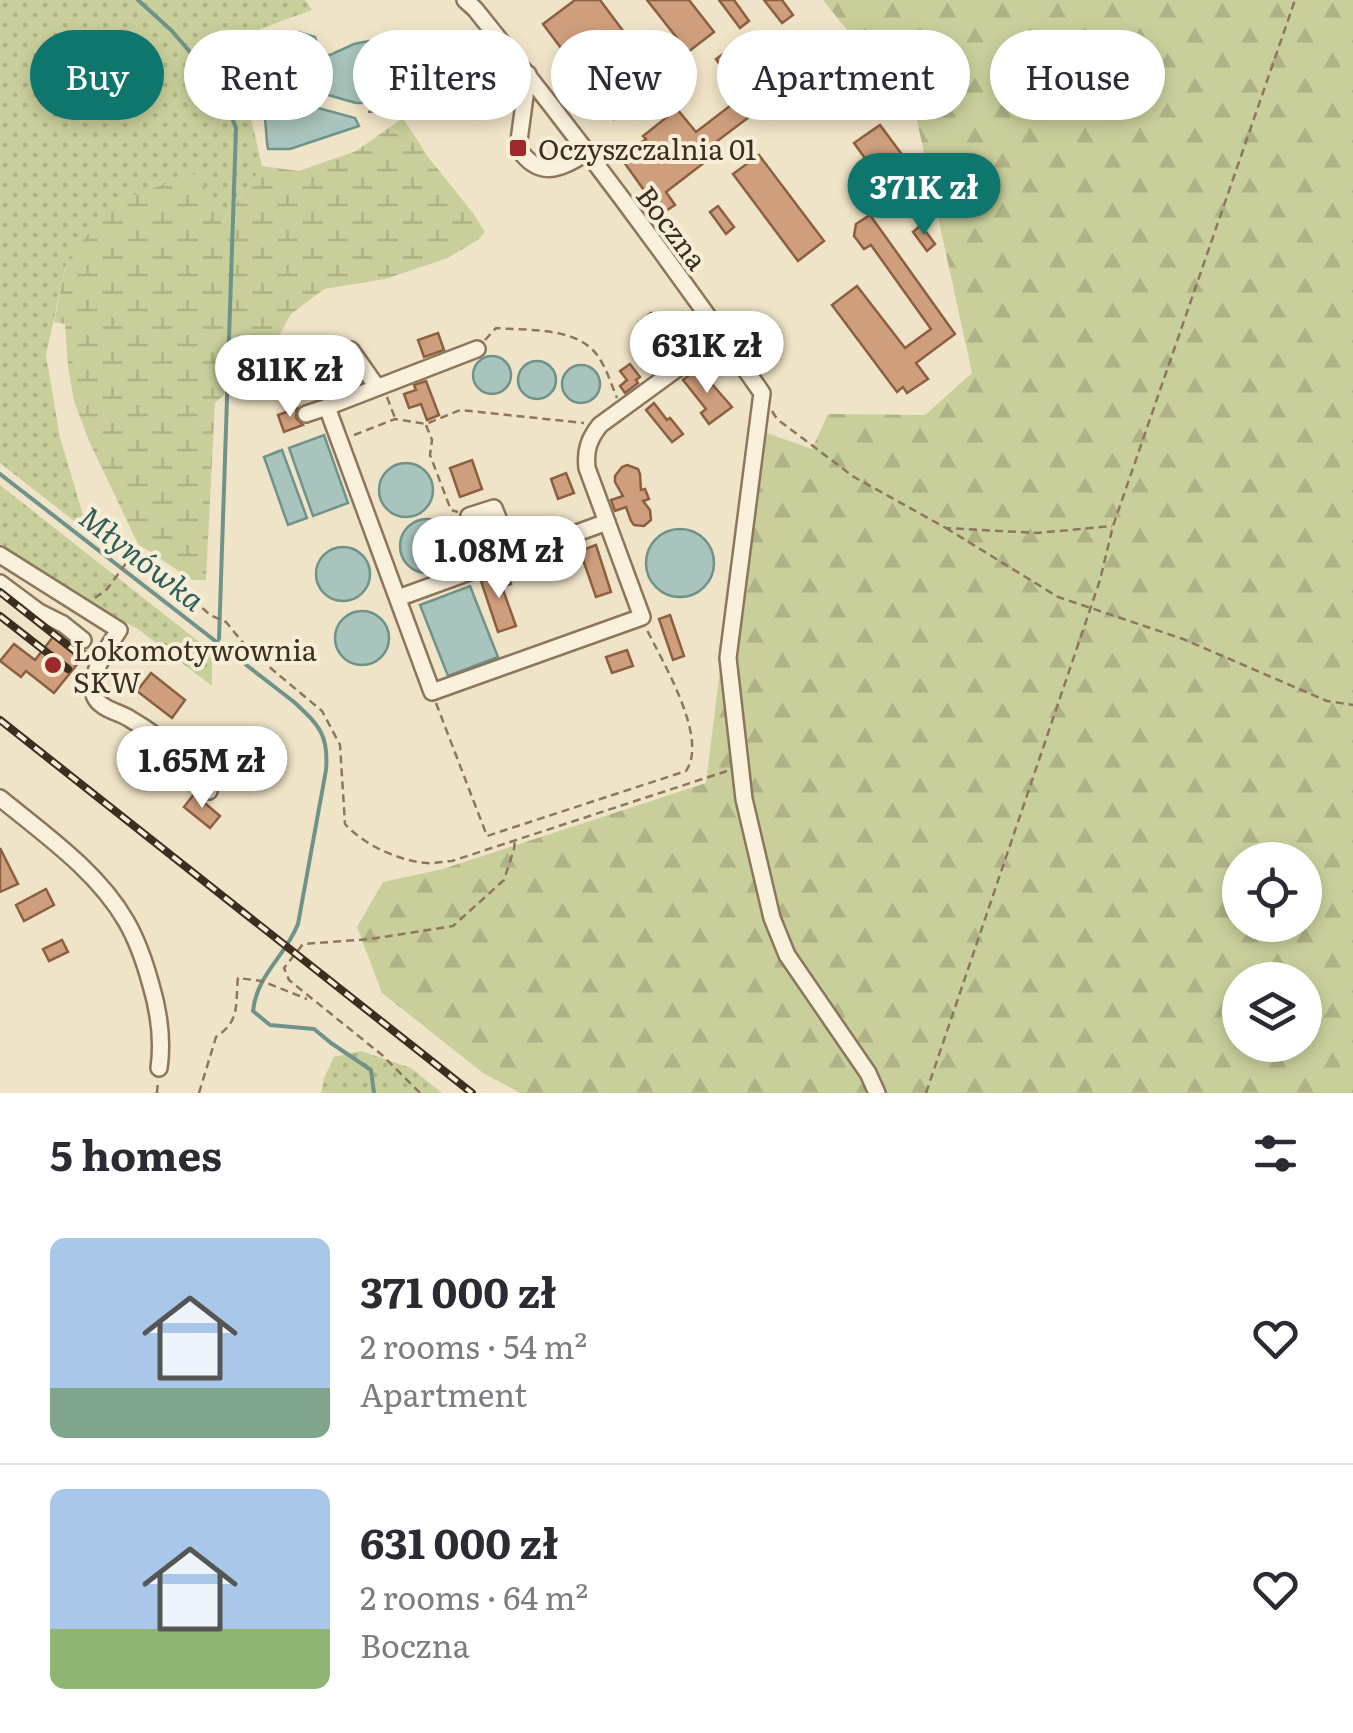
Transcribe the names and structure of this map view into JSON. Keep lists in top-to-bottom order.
{
  "streets": {
    "street": ["Boczna"]
  },
  "water": ["Młynówka"],
  "places": {
    "transit": ["Oczyszczalnia 01"],
    "other": ["Lokomotywownia SKW"]
  },
  "page": {
    "chip": [
      "Buy",
      "Rent",
      "Filters",
      "New",
      "Apartment",
      "House"
    ],
    "price": [
      "371K zł",
      "631K zł",
      "811K zł",
      "1.08M zł",
      "1.65M zł"
    ],
    "heading": "5 homes",
    "list": [
      {
        "name": "371 000 zł",
        "note": "2 rooms · 54 m² · Apartment"
      },
      {
        "name": "631 000 zł",
        "note": "2 rooms · 64 m² · Boczna"
      }
    ]
  }
}
